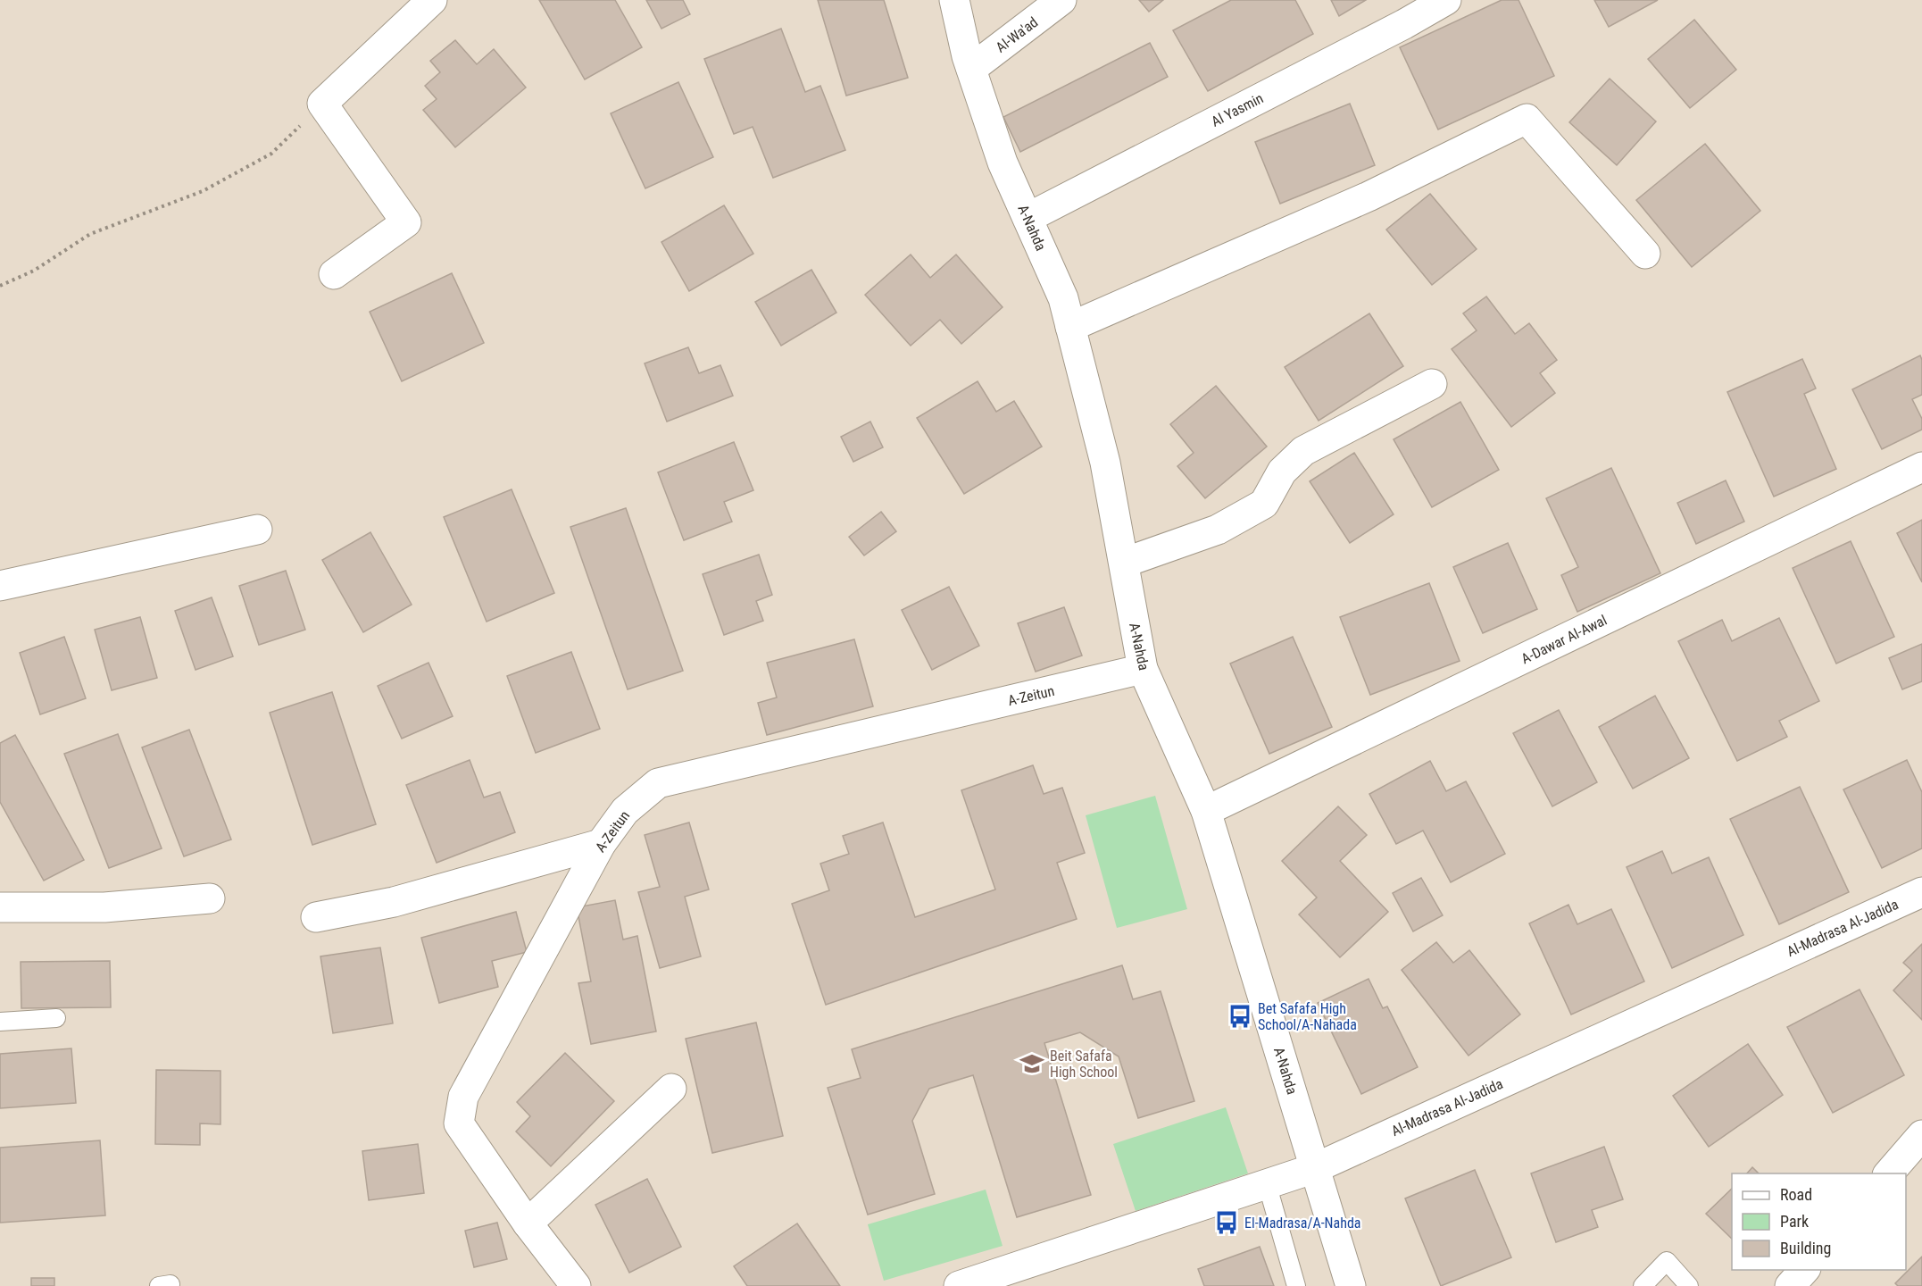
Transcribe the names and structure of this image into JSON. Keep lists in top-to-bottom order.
{
  "streets": {
    "street": [
      "Al-Wa'ad",
      "Al Yasmin",
      "A-Nahda",
      "A-Dawar Al-Awal",
      "A-Zeitun",
      "Al-Madrasa Al-Jadida"
    ]
  },
  "crossings": [
    ["Al-Wa'ad", "A-Nahda"],
    ["Al Yasmin", "A-Nahda"],
    ["A-Nahda", "A-Dawar Al-Awal"],
    ["A-Nahda", "A-Zeitun"],
    ["A-Nahda", "Al-Madrasa Al-Jadida"]
  ],
  "places": {
    "bus stop": ["Bet Safafa High School/A-Nahada", "El-Madrasa/A-Nahda"],
    "school or university": ["Beit Safafa High School"]
  },
  "legend": ["Road", "Park", "Building"]
}
